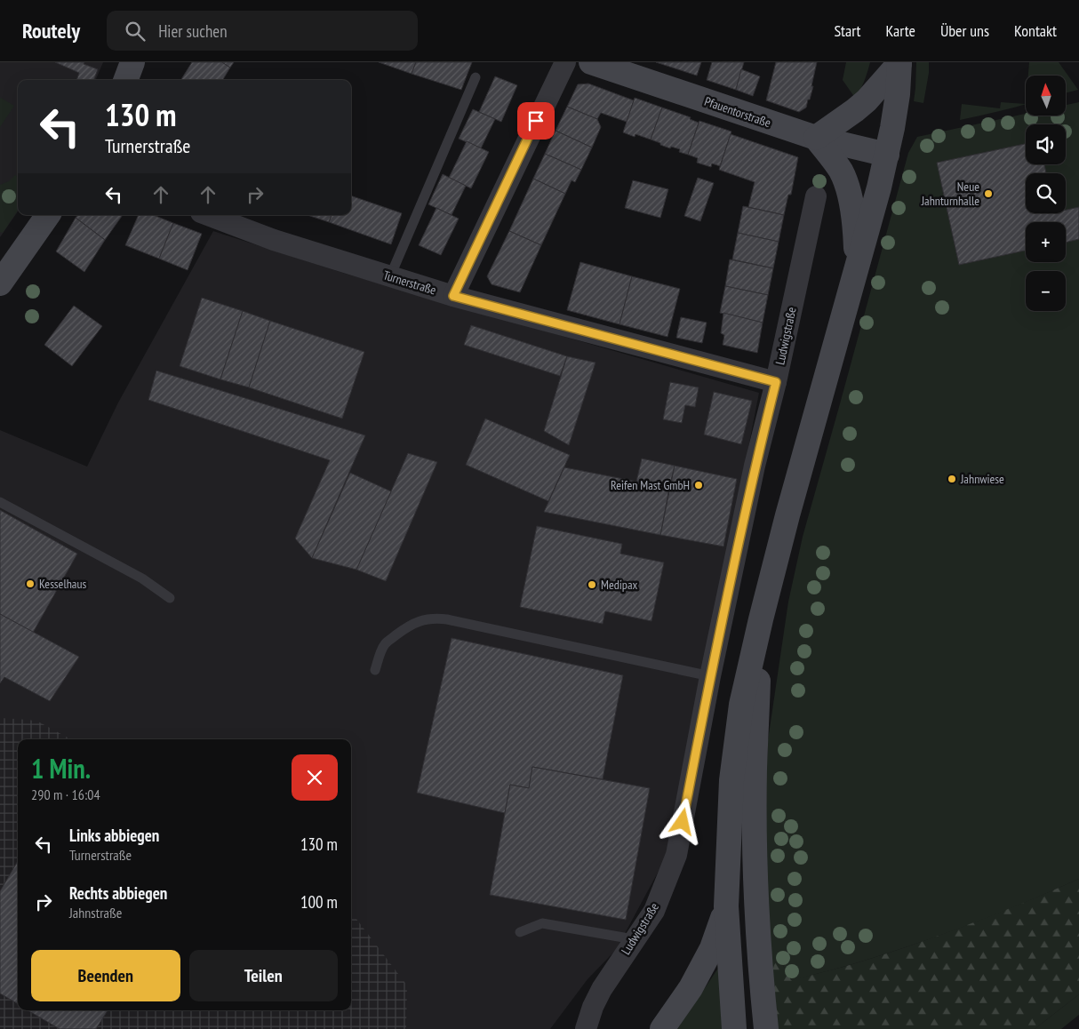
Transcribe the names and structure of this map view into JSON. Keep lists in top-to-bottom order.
{
  "streets": {
    "main road": ["Pfauentorstraße"],
    "street": ["Turnerstraße", "Ludwigstraße"]
  },
  "crossings": [
    ["Turnerstraße", "Ludwigstraße"]
  ],
  "places": [
    "Neue Jahnturnhalle",
    "Jahnwiese",
    "Reifen Mast GmbH",
    "Kesselhaus",
    "Medipax"
  ],
  "north": "top",
  "page": {
    "header": "Routely",
    "search": "Hier suchen",
    "nav": [
      "Start",
      "Karte",
      "Über uns",
      "Kontakt"
    ],
    "map_buttons": ["+", "−"],
    "turn": ["130 m", "Turnerstraße"],
    "heading": ["1 Min.", "290 m · 16:04"],
    "list": [
      {
        "name": "Links abbiegen",
        "note": "Turnerstraße",
        "value": "130 m"
      },
      {
        "name": "Rechts abbiegen",
        "note": "Jahnstraße",
        "value": "100 m"
      }
    ],
    "buttons": ["Beenden", "Teilen"]
  }
}
